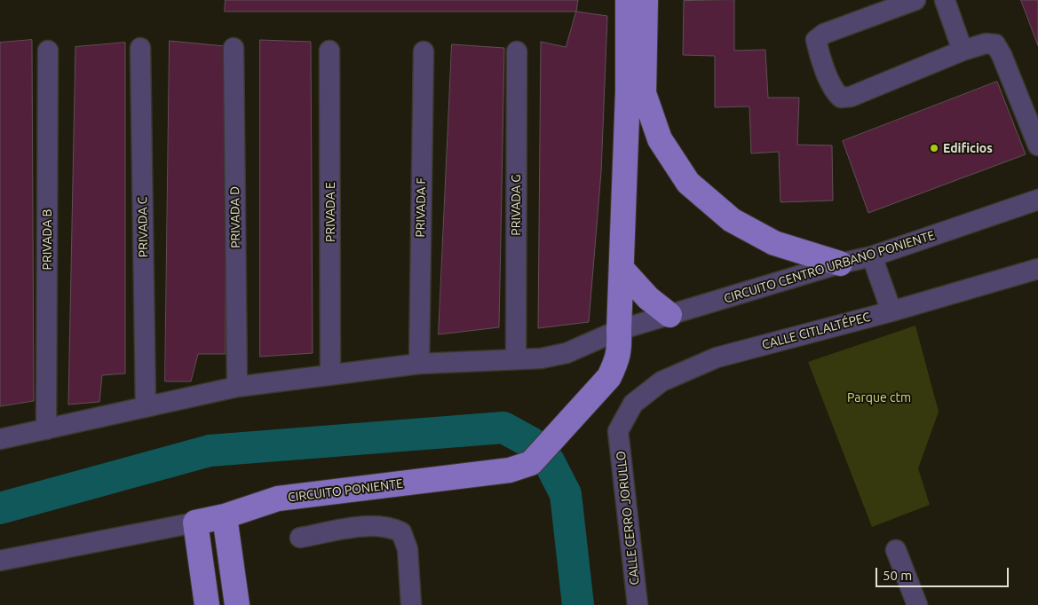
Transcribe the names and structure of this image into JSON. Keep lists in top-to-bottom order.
{
  "streets": {
    "main road": ["CIRCUITO PONIENTE"],
    "street": [
      "PRIVADA G",
      "PRIVADA F",
      "PRIVADA E",
      "PRIVADA D",
      "PRIVADA C",
      "PRIVADA B",
      "CIRCUITO CENTRO URBANO PONIENTE",
      "CALLE CITLALTÉPEC",
      "CALLE CERRO JORULLO"
    ]
  },
  "crossings": [
    ["PRIVADA G", "CIRCUITO CENTRO URBANO PONIENTE"],
    ["PRIVADA F", "CIRCUITO CENTRO URBANO PONIENTE"],
    ["PRIVADA E", "CIRCUITO CENTRO URBANO PONIENTE"],
    ["PRIVADA D", "CIRCUITO CENTRO URBANO PONIENTE"],
    ["PRIVADA C", "CIRCUITO CENTRO URBANO PONIENTE"],
    ["PRIVADA B", "CIRCUITO CENTRO URBANO PONIENTE"],
    ["CIRCUITO CENTRO URBANO PONIENTE", "CIRCUITO PONIENTE"],
    ["CALLE CITLALTÉPEC", "CALLE CERRO JORULLO"]
  ],
  "parks": ["Parque ctm"],
  "places": ["Edificios"],
  "scale_bar": "50 m"
}
